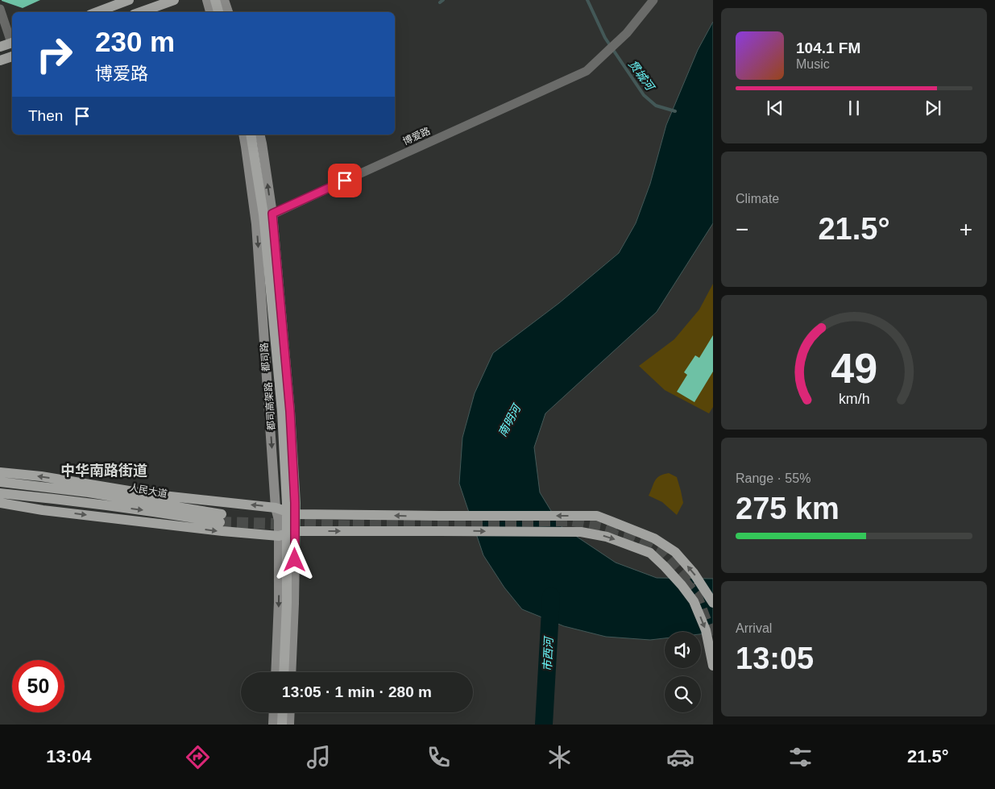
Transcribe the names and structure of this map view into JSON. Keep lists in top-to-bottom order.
{
  "streets": {
    "main road": ["都司路", "都司高架路", "人民大道"],
    "street": ["博爱路"]
  },
  "crossings": [
    ["博爱路", "都司路"]
  ],
  "districts": ["中华南路街道"],
  "water": ["贯城河", "南明河", "市西河"],
  "page": {
    "turn": ["230 m", "博爱路"],
    "song": ["104.1 FM", "Music"],
    "then": "Then",
    "tile": [
      "Climate",
      ["Range · 55%", "275 km"],
      ["Arrival", "13:05"]
    ],
    "heat": ["−", "21.5°", "+"],
    "limit": "50",
    "trip": "13:05 · 1 min · 280 m",
    "tabs": ["13:04", "21.5°"],
    "gauge": ["49", "km/h"]
  }
}
